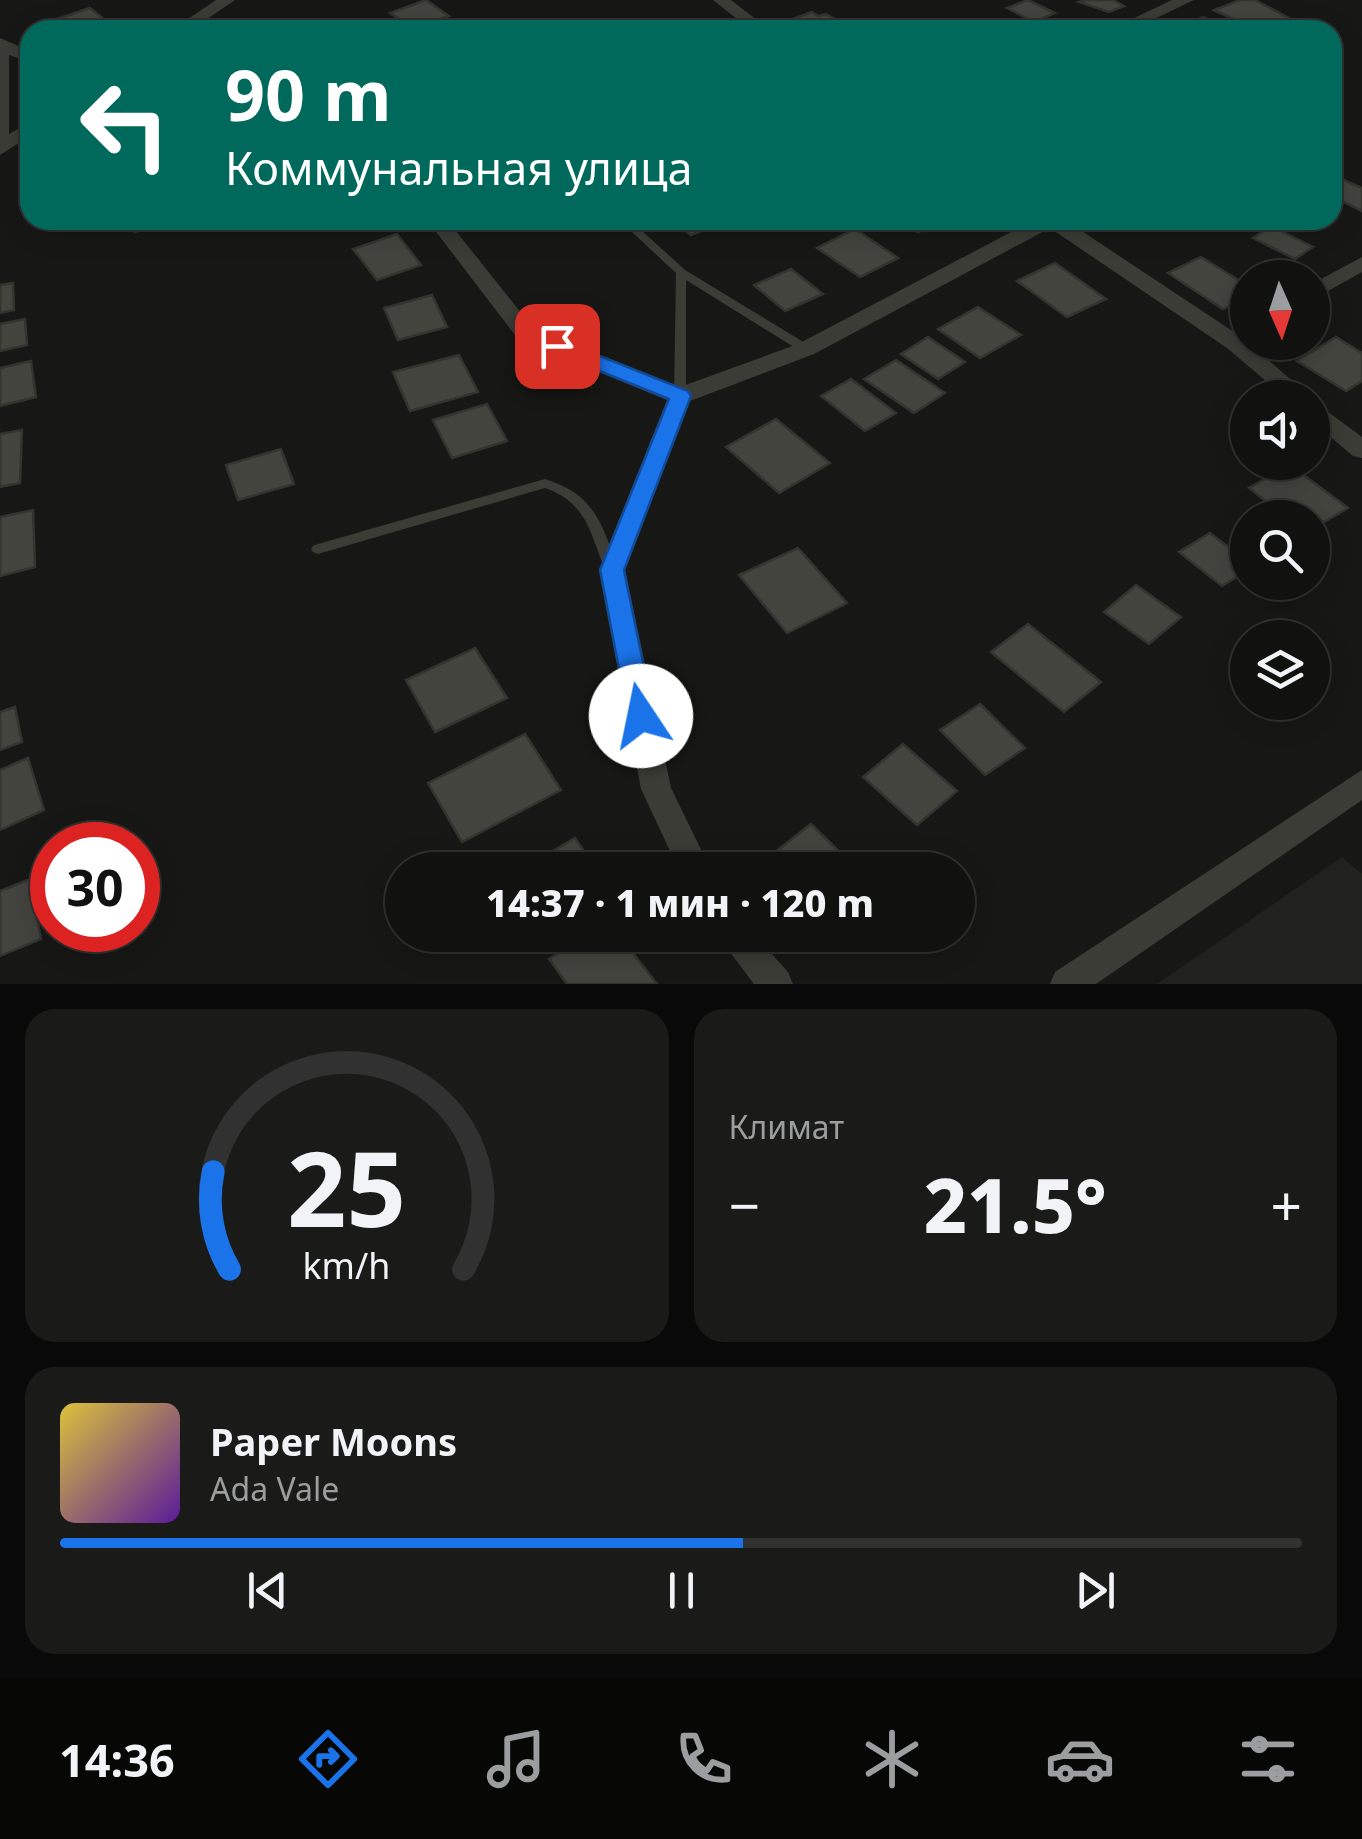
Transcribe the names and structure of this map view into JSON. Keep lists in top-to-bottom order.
{
  "north": "bottom",
  "page": {
    "turn": ["90 m", "Коммунальная улица"],
    "limit": "30",
    "trip": "14:37 · 1 мин · 120 m",
    "tile": "Климат",
    "heat": ["−", "21.5°", "+"],
    "song": ["Paper Moons", "Ada Vale"],
    "tabs": "14:36",
    "gauge": ["25", "km/h"]
  }
}
